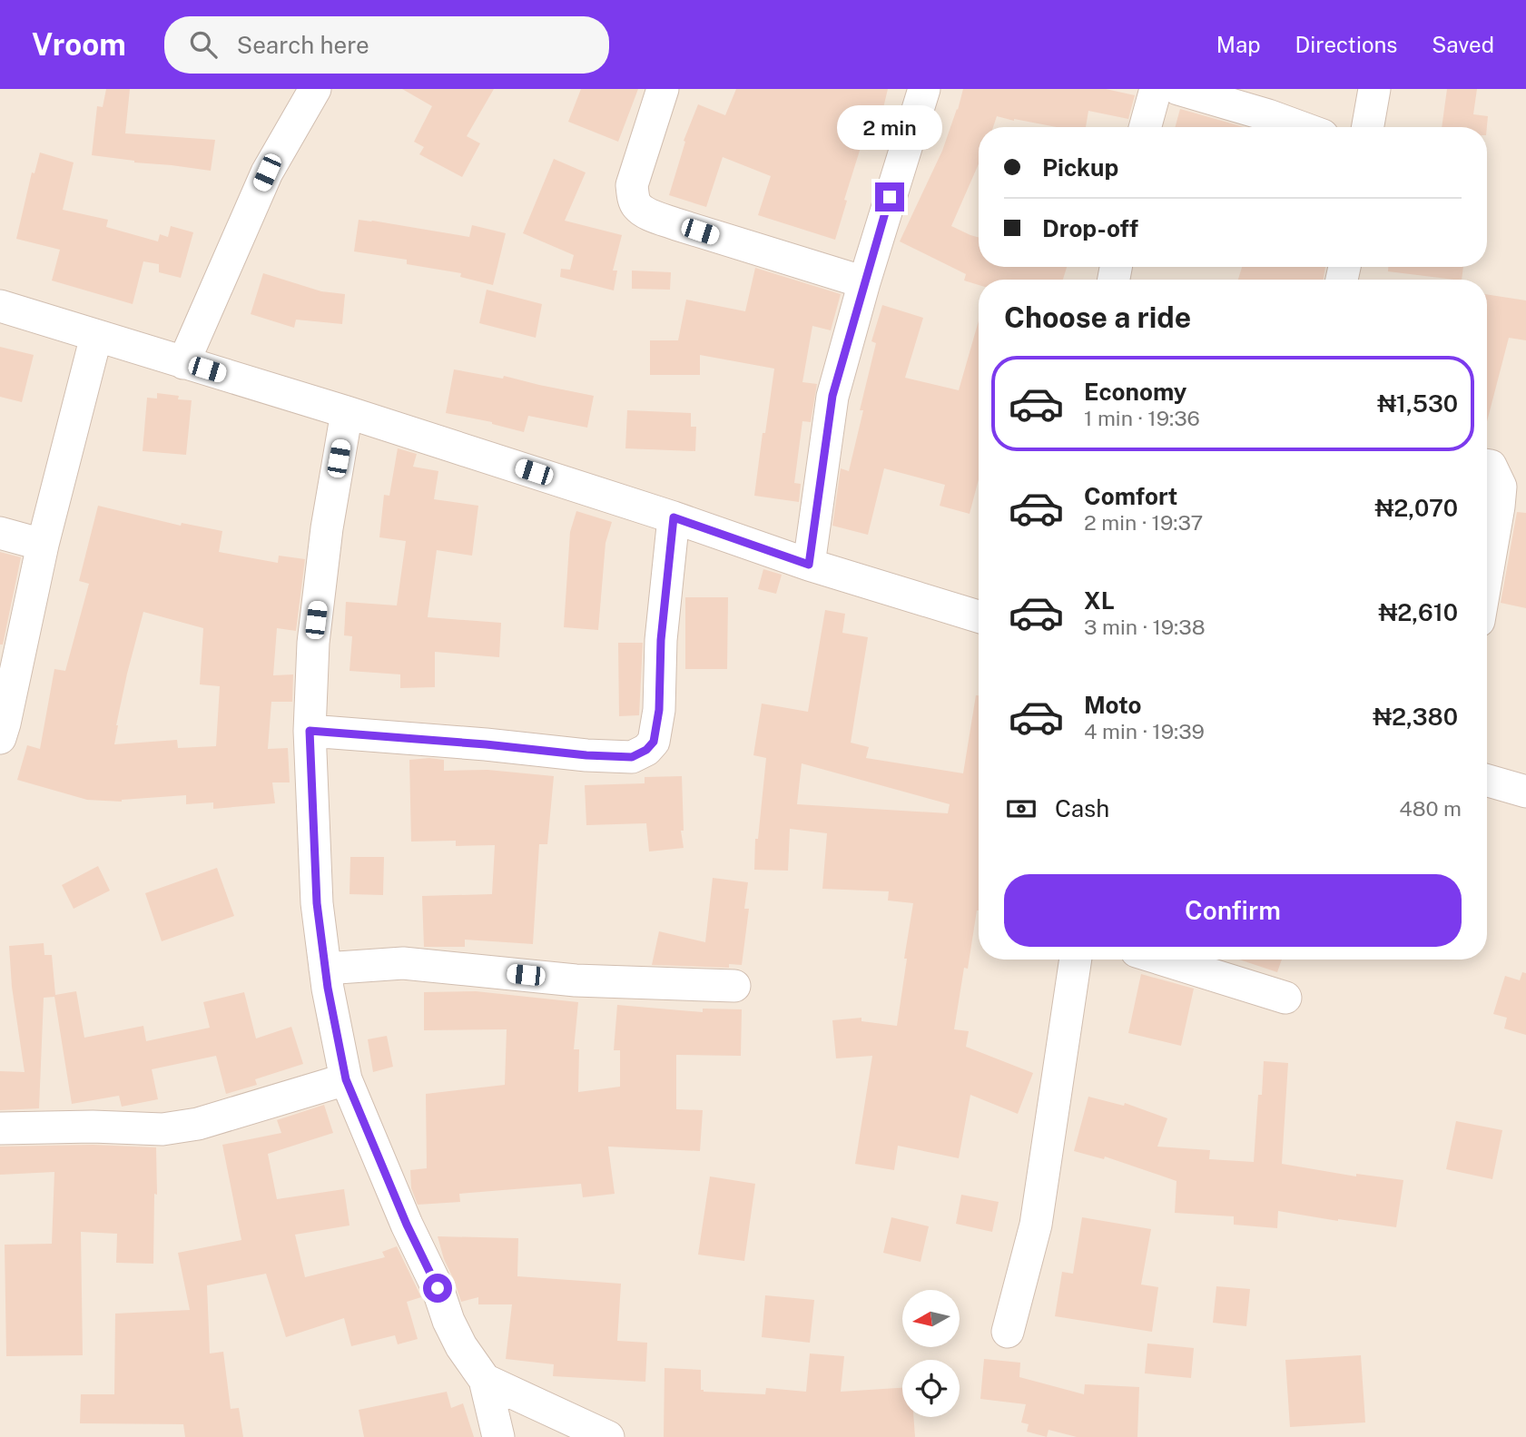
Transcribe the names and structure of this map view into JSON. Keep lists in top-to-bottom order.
{
  "north": "left",
  "page": {
    "header": "Vroom",
    "search": "Search here",
    "nav": ["Map", "Directions", "Saved"],
    "bubble": "2 min",
    "banner": ["Pickup", "Drop-off"],
    "heading": "Choose a ride",
    "list": [
      {
        "name": "Economy",
        "note": "1 min · 19:36",
        "value": "₦1,530"
      },
      {
        "name": "Comfort",
        "note": "2 min · 19:37",
        "value": "₦2,070"
      },
      {
        "name": "XL",
        "note": "3 min · 19:38",
        "value": "₦2,610"
      },
      {
        "name": "Moto",
        "note": "4 min · 19:39",
        "value": "₦2,380"
      }
    ],
    "pay": ["Cash", "480 m"],
    "buttons": "Confirm"
  }
}
